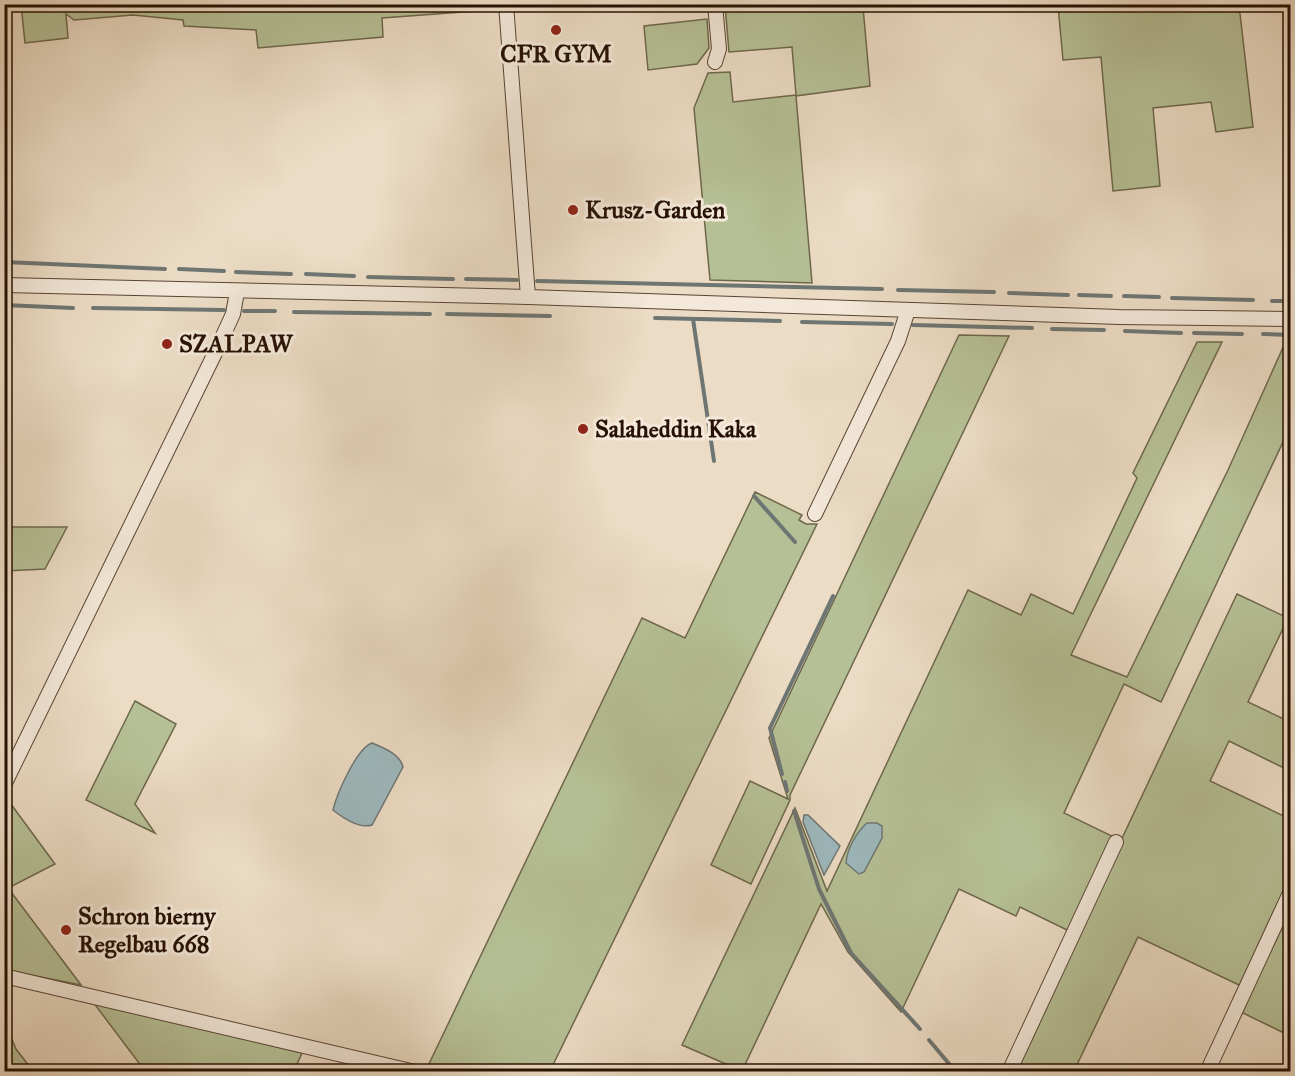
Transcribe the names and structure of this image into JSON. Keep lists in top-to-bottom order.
{
  "places": [
    "CFR GYM",
    "Krusz-Garden",
    "SZALPAW",
    "Salaheddin Kaka",
    "Schron bierny Regelbau 668"
  ]
}
